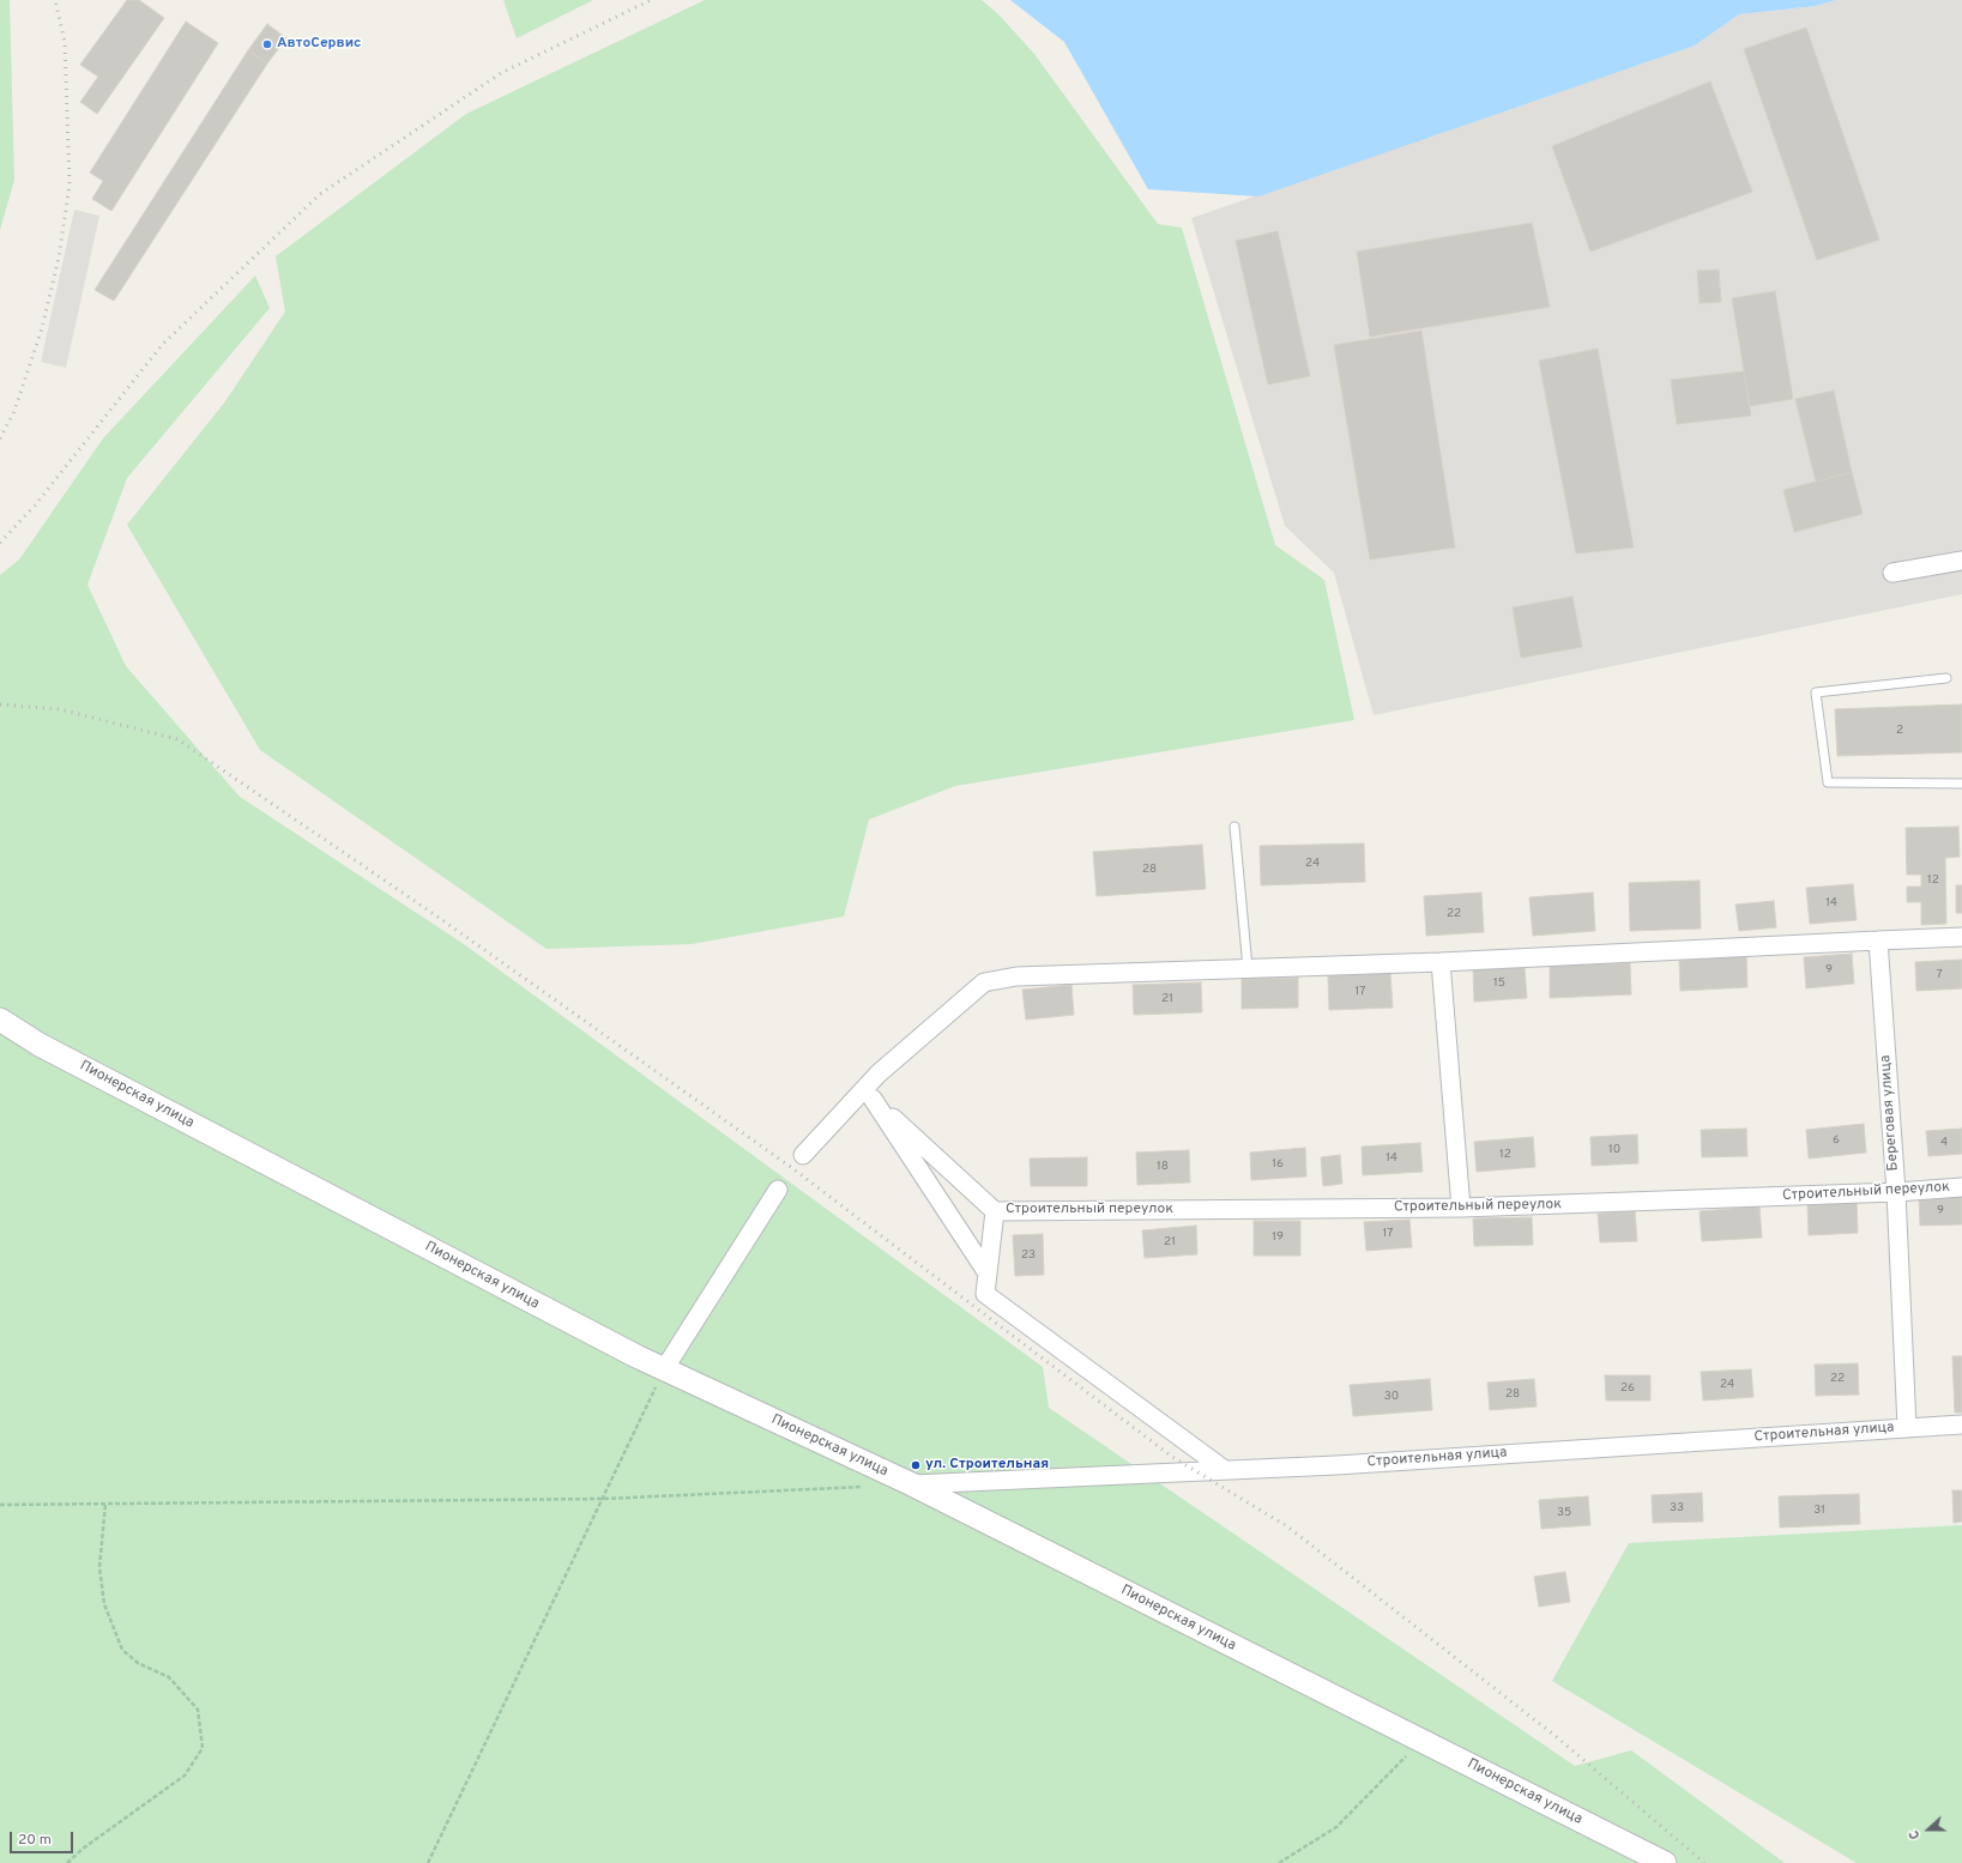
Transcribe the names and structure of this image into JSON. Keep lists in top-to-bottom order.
{
  "streets": {
    "street": [
      "Пионерская улица",
      "Береговая улица",
      "Строительный переулок",
      "Строительная улица"
    ]
  },
  "crossings": [
    ["Пионерская улица", "Строительная улица"],
    ["Береговая улица", "Строительный переулок"],
    ["Береговая улица", "Строительная улица"]
  ],
  "places": ["АвтоСервис", "ул. Строительная"],
  "house_numbers": [
    "2",
    "24",
    "28",
    "12",
    "14",
    "22",
    "9",
    "7",
    "15",
    "17",
    "21",
    "6",
    "4",
    "10",
    "12",
    "14",
    "16",
    "18",
    "9",
    "17",
    "19",
    "21",
    "23",
    "22",
    "24",
    "26",
    "28",
    "30",
    "33",
    "31",
    "35"
  ],
  "scale_bar": "20 m",
  "north": "left"
}
